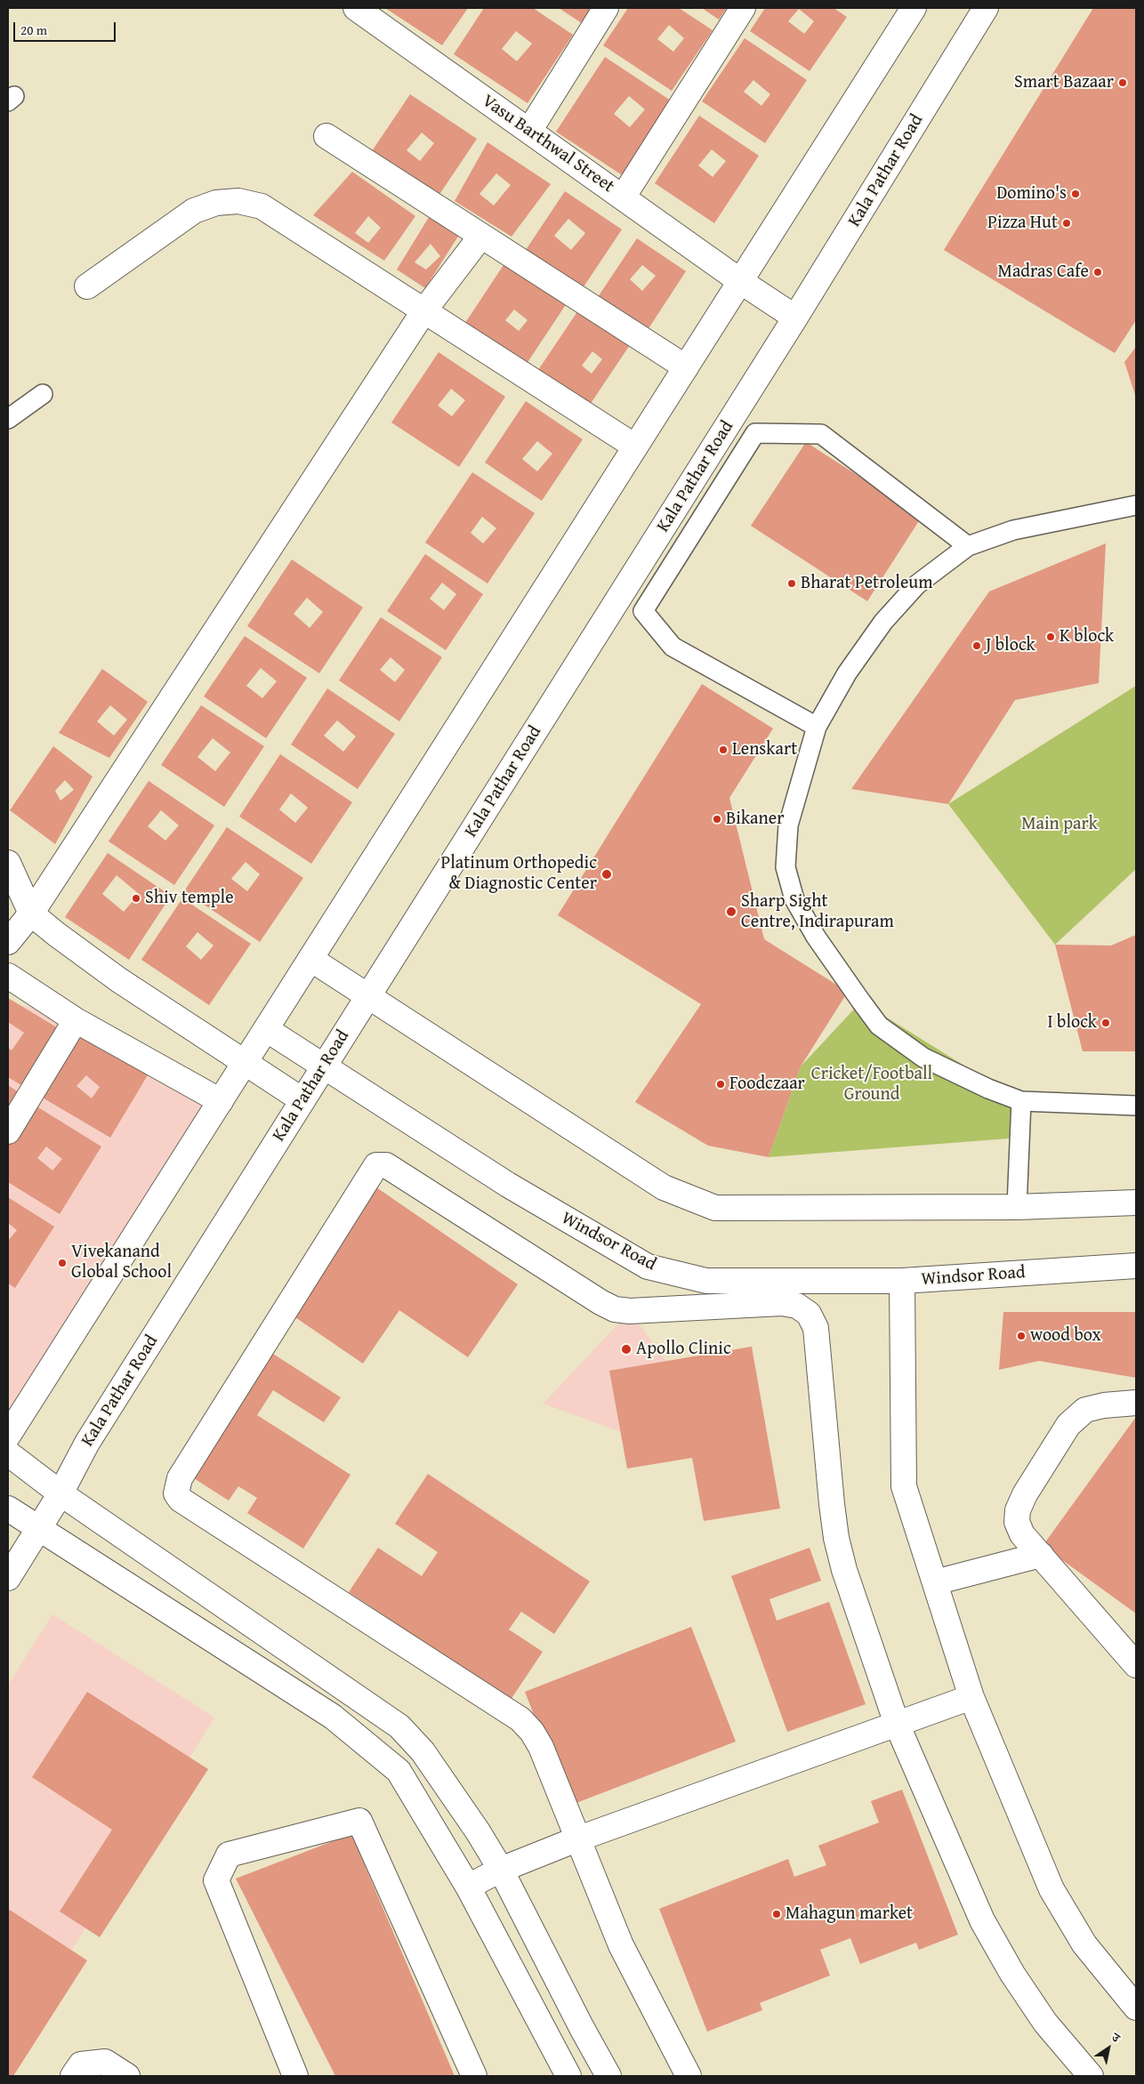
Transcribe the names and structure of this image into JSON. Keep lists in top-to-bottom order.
{
  "streets": {
    "street": ["Vasu Barthwal Street", "Kala Pathar Road", "Windsor Road"]
  },
  "crossings": [
    ["Vasu Barthwal Street", "Kala Pathar Road"],
    ["Kala Pathar Road", "Windsor Road"]
  ],
  "parks": ["Main park", "Cricket/Football Ground"],
  "places": [
    "Smart Bazaar",
    "Domino's",
    "Pizza Hut",
    "Madras Cafe",
    "Bharat Petroleum",
    "K block",
    "J block",
    "Lenskart",
    "Bikaner",
    "Platinum Orthopedic & Diagnostic Center",
    "Shiv temple",
    "Sharp Sight Centre, Indirapuram",
    "I block",
    "Foodczaar",
    "Vivekanand Global School",
    "wood box",
    "Apollo Clinic",
    "Mahagun market"
  ],
  "scale_bar": "20 m",
  "north": "top right"
}
